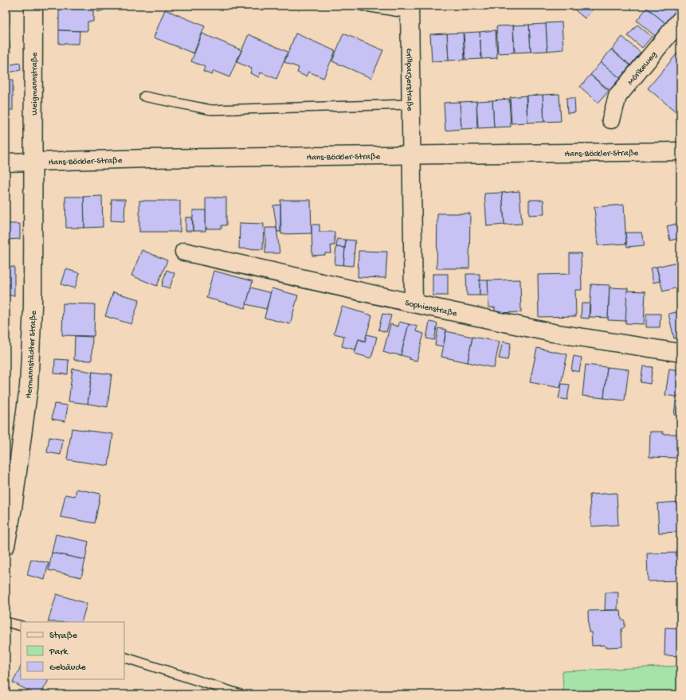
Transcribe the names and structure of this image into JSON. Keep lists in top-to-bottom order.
{
  "streets": {
    "street": [
      "Mörikeweg",
      "Grillparzerstraße",
      "Weigmannstraße",
      "Hans-Böckler-Straße",
      "Sophienstraße",
      "Hermannstädter Straße"
    ]
  },
  "crossings": [
    ["Grillparzerstraße", "Hans-Böckler-Straße"],
    ["Grillparzerstraße", "Sophienstraße"],
    ["Weigmannstraße", "Hans-Böckler-Straße"],
    ["Weigmannstraße", "Hermannstädter Straße"],
    ["Hans-Böckler-Straße", "Hermannstädter Straße"]
  ],
  "legend": ["Straße", "Park", "Gebäude"]
}
